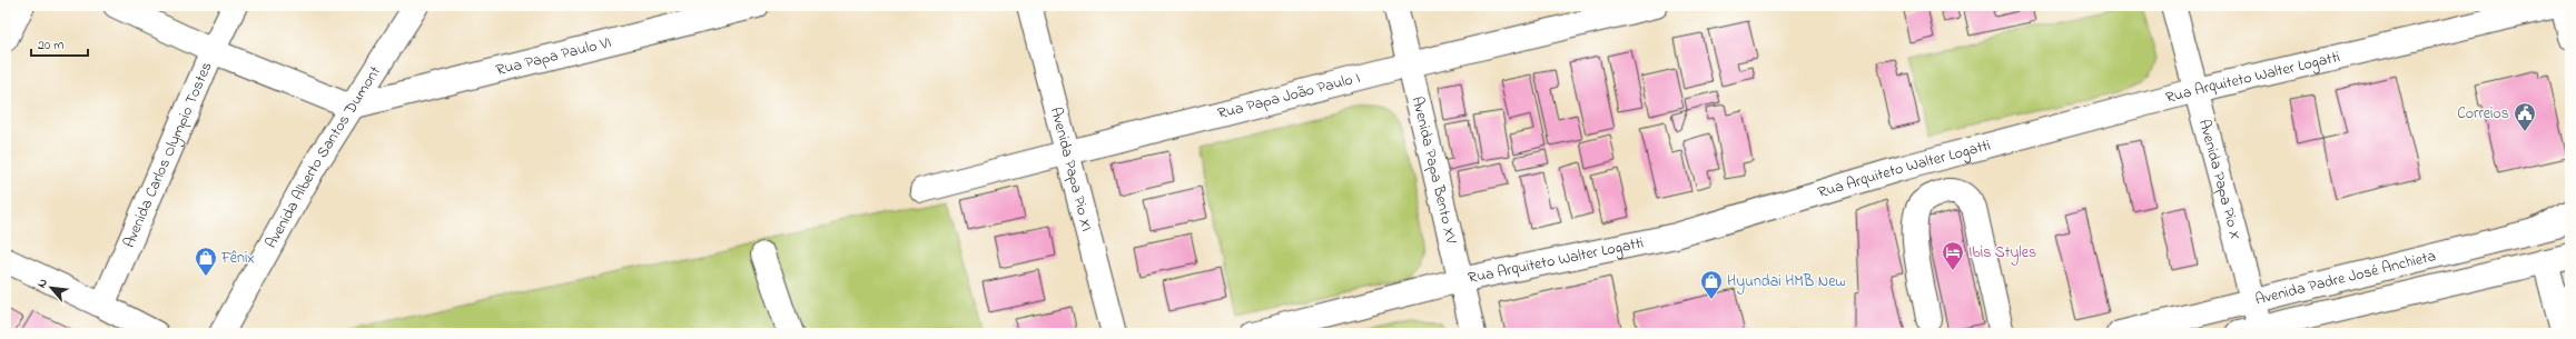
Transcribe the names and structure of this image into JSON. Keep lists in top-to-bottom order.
{
  "streets": {
    "main road": [
      "Rua Papa Paulo VI",
      "Rua Arquiteto Walter Logatti",
      "Rua Papa João Paulo I",
      "Avenida Carlos Olympio Tostes",
      "Avenida Alberto Santos Dumont",
      "Avenida Papa Bento XV",
      "Avenida Papa Pio XI",
      "Avenida Papa Pio X",
      "Avenida Padre José Anchieta"
    ]
  },
  "crossings": [
    ["Rua Papa Paulo VI", "Avenida Alberto Santos Dumont"],
    ["Rua Arquiteto Walter Logatti", "Avenida Papa Bento XV"],
    ["Rua Arquiteto Walter Logatti", "Avenida Papa Pio X"],
    ["Rua Papa João Paulo I", "Avenida Papa Bento XV"],
    ["Rua Papa João Paulo I", "Avenida Papa Pio XI"],
    ["Avenida Papa Pio X", "Avenida Padre José Anchieta"]
  ],
  "places": {
    "public building": ["Correios"],
    "hotel": ["Ibis Styles"],
    "shop": ["Fênix", "Hyundai HMB New"]
  },
  "scale_bar": "20 m",
  "north": "top left"
}
